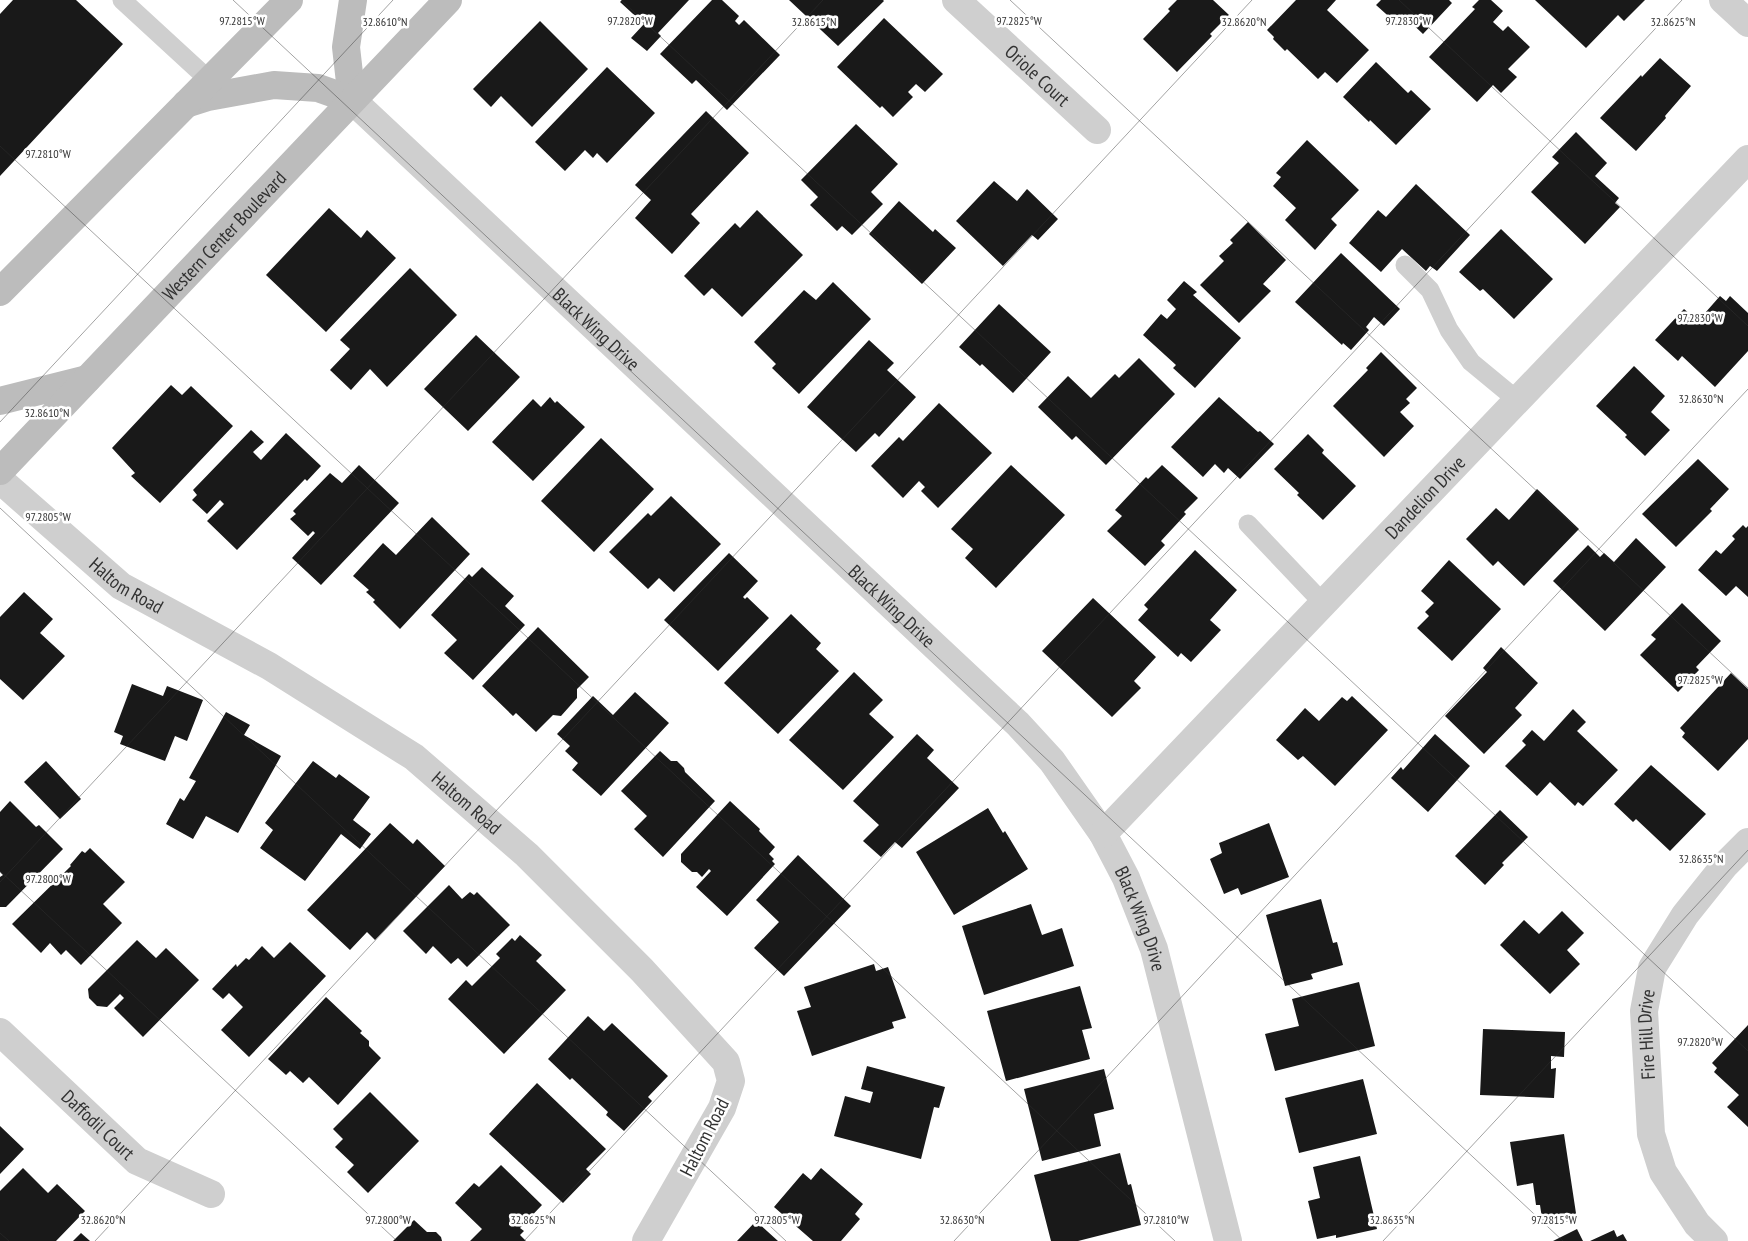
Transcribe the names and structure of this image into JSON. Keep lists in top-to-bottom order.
{
  "streets": {
    "main road": ["Western Center Boulevard"],
    "street": [
      "Oriole Court",
      "Black Wing Drive",
      "Dandelion Drive",
      "Haltom Road",
      "Fire Hill Drive",
      "Daffodil Court"
    ]
  },
  "crossings": [
    ["Western Center Boulevard", "Black Wing Drive"],
    ["Black Wing Drive", "Dandelion Drive"]
  ],
  "coordinates": [
    "97.2820°W",
    "97.2825°W",
    "97.2815°W",
    "97.2830°W",
    "32.8620°N",
    "32.8610°N",
    "32.8615°N",
    "32.8625°N",
    "97.2810°W",
    "32.8630°N",
    "97.2805°W",
    "32.8635°N",
    "97.2800°W"
  ]
}
